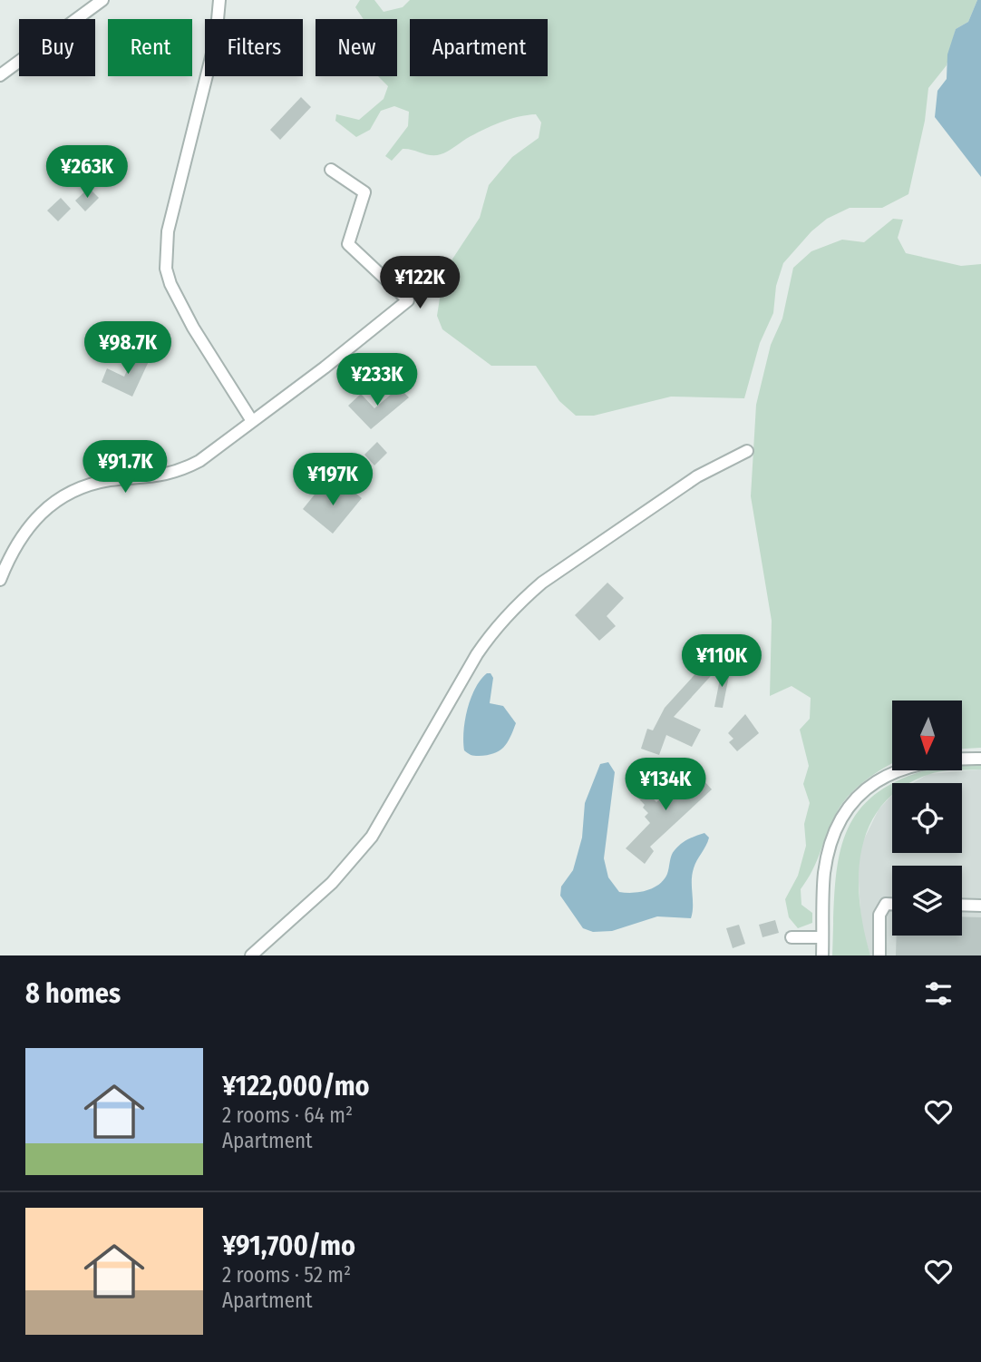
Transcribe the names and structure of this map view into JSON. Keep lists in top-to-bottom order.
{
  "north": "bottom",
  "page": {
    "chip": [
      "Buy",
      "Rent",
      "Filters",
      "New",
      "Apartment"
    ],
    "price": [
      "¥263K",
      "¥122K",
      "¥98.7K",
      "¥233K",
      "¥91.7K",
      "¥197K",
      "¥110K",
      "¥134K"
    ],
    "heading": "8 homes",
    "list": [
      {
        "name": "¥122,000/mo",
        "note": "2 rooms · 64 m² · Apartment"
      },
      {
        "name": "¥91,700/mo",
        "note": "2 rooms · 52 m² · Apartment"
      }
    ]
  }
}
